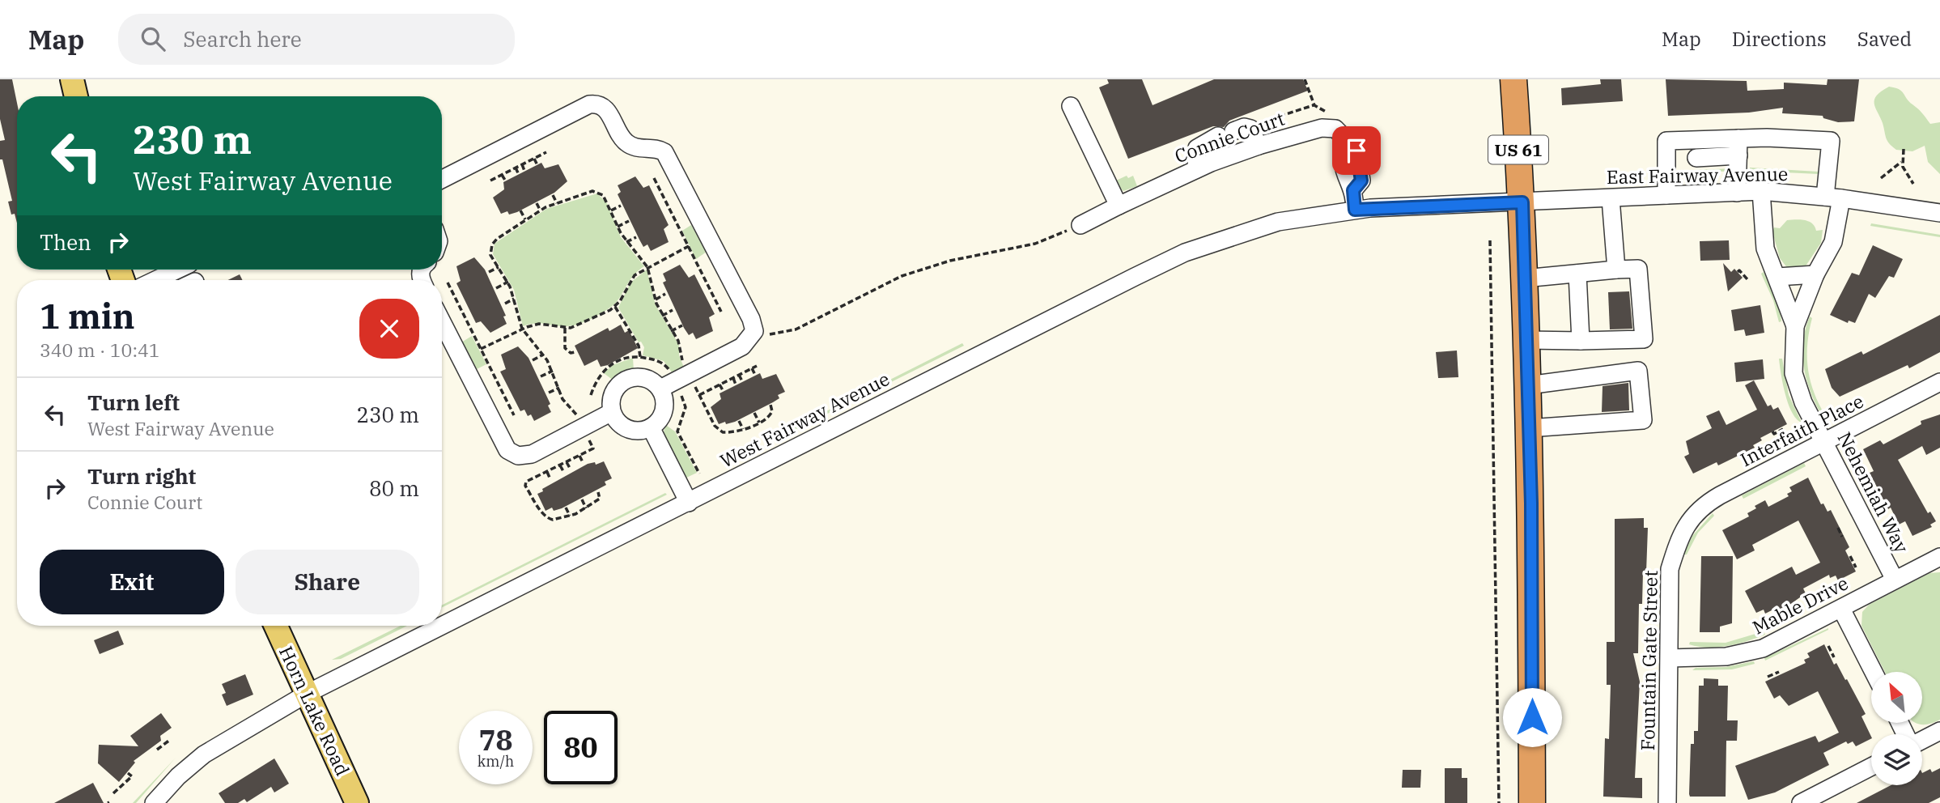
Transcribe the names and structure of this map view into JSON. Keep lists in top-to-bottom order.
{
  "streets": {
    "highway": ["US 61"],
    "main road": ["Horn Lake Road"],
    "street": [
      "Connie Court",
      "East Fairway Avenue",
      "West Fairway Avenue",
      "Interfaith Place",
      "Nehemiah Way",
      "Mable Drive",
      "Fountain Gate Street"
    ]
  },
  "crossings": [
    ["Connie Court", "West Fairway Avenue"],
    ["US 61", "East Fairway Avenue"],
    ["US 61", "West Fairway Avenue"],
    ["East Fairway Avenue", "West Fairway Avenue"],
    ["East Fairway Avenue", "Nehemiah Way"],
    ["West Fairway Avenue", "Horn Lake Road"],
    ["Interfaith Place", "Nehemiah Way"],
    ["Interfaith Place", "Fountain Gate Street"],
    ["Nehemiah Way", "Mable Drive"],
    ["Mable Drive", "Fountain Gate Street"]
  ],
  "north": "top left",
  "page": {
    "header": "Map",
    "search": "Search here",
    "nav": ["Map", "Directions", "Saved"],
    "turn": ["230 m", "West Fairway Avenue"],
    "then": "Then",
    "heading": ["1 min", "340 m · 10:41"],
    "list": [
      {
        "name": "Turn left",
        "note": "West Fairway Avenue",
        "value": "230 m"
      },
      {
        "name": "Turn right",
        "note": "Connie Court",
        "value": "80 m"
      }
    ],
    "buttons": ["Exit", "Share"],
    "speed": "78 km/h",
    "limit": "80"
  }
}
